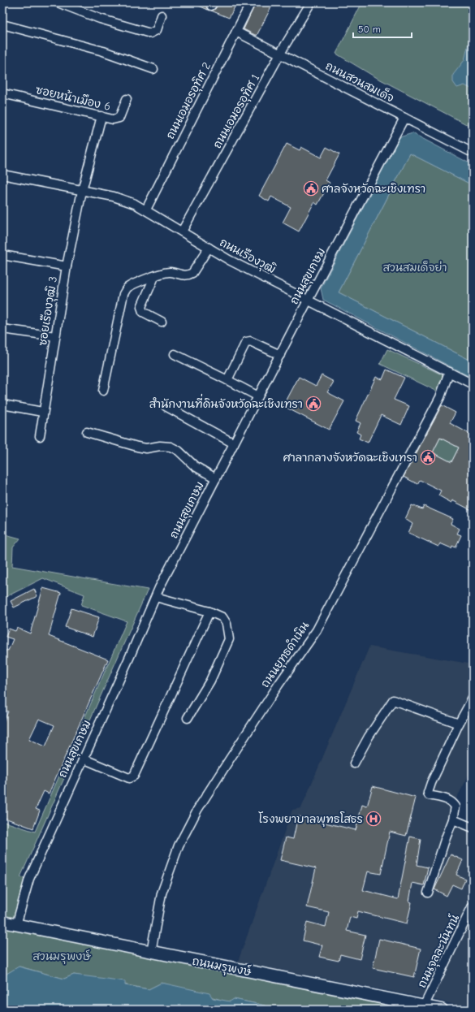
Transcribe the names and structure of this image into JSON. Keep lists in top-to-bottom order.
{
  "streets": {
    "main road": ["ถนนมรุพงษ์"],
    "street": [
      "ถนนสวนสมเด็จ",
      "ซอยหน้าเมือง 6",
      "ถนนเอมอรอุทิศ 2",
      "ถนนเอมอรอุทิศ 1",
      "ถนนเรืองวุฒิ",
      "ถนนสุขเกษม",
      "ซอยเรืองวุฒิ 3",
      "ถนนยุทธดำเนิน",
      "ถนนจุลละนันทน์"
    ]
  },
  "crossings": [
    ["ถนนสวนสมเด็จ", "ถนนเอมอรอุทิศ 2"],
    ["ถนนสวนสมเด็จ", "ถนนเอมอรอุทิศ 1"],
    ["ถนนสวนสมเด็จ", "ถนนสุขเกษม"],
    ["ซอยหน้าเมือง 6", "ซอยเรืองวุฒิ 3"],
    ["ถนนเอมอรอุทิศ 2", "ถนนเรืองวุฒิ"],
    ["ถนนเอมอรอุทิศ 1", "ถนนเรืองวุฒิ"],
    ["ถนนเรืองวุฒิ", "ถนนสุขเกษม"],
    ["ถนนเรืองวุฒิ", "ซอยเรืองวุฒิ 3"],
    ["ถนนเรืองวุฒิ", "ถนนยุทธดำเนิน"],
    ["ถนนสุขเกษม", "ถนนมรุพงษ์"],
    ["ถนนยุทธดำเนิน", "ถนนมรุพงษ์"],
    ["ถนนจุลละนันทน์", "ถนนมรุพงษ์"]
  ],
  "parks": ["สวนสมเด็จย่า", "สวนมรุพงษ์"],
  "places": {
    "public building": ["ศาลจังหวัดฉะเชิงเทรา", "สำนักงานที่ดินจังหวัดฉะเชิงเทรา", "ศาลากลางจังหวัดฉะเชิงเทรา"],
    "hospital": ["โรงพยาบาลพุทธโสธร"]
  },
  "scale_bar": "50 m"
}
